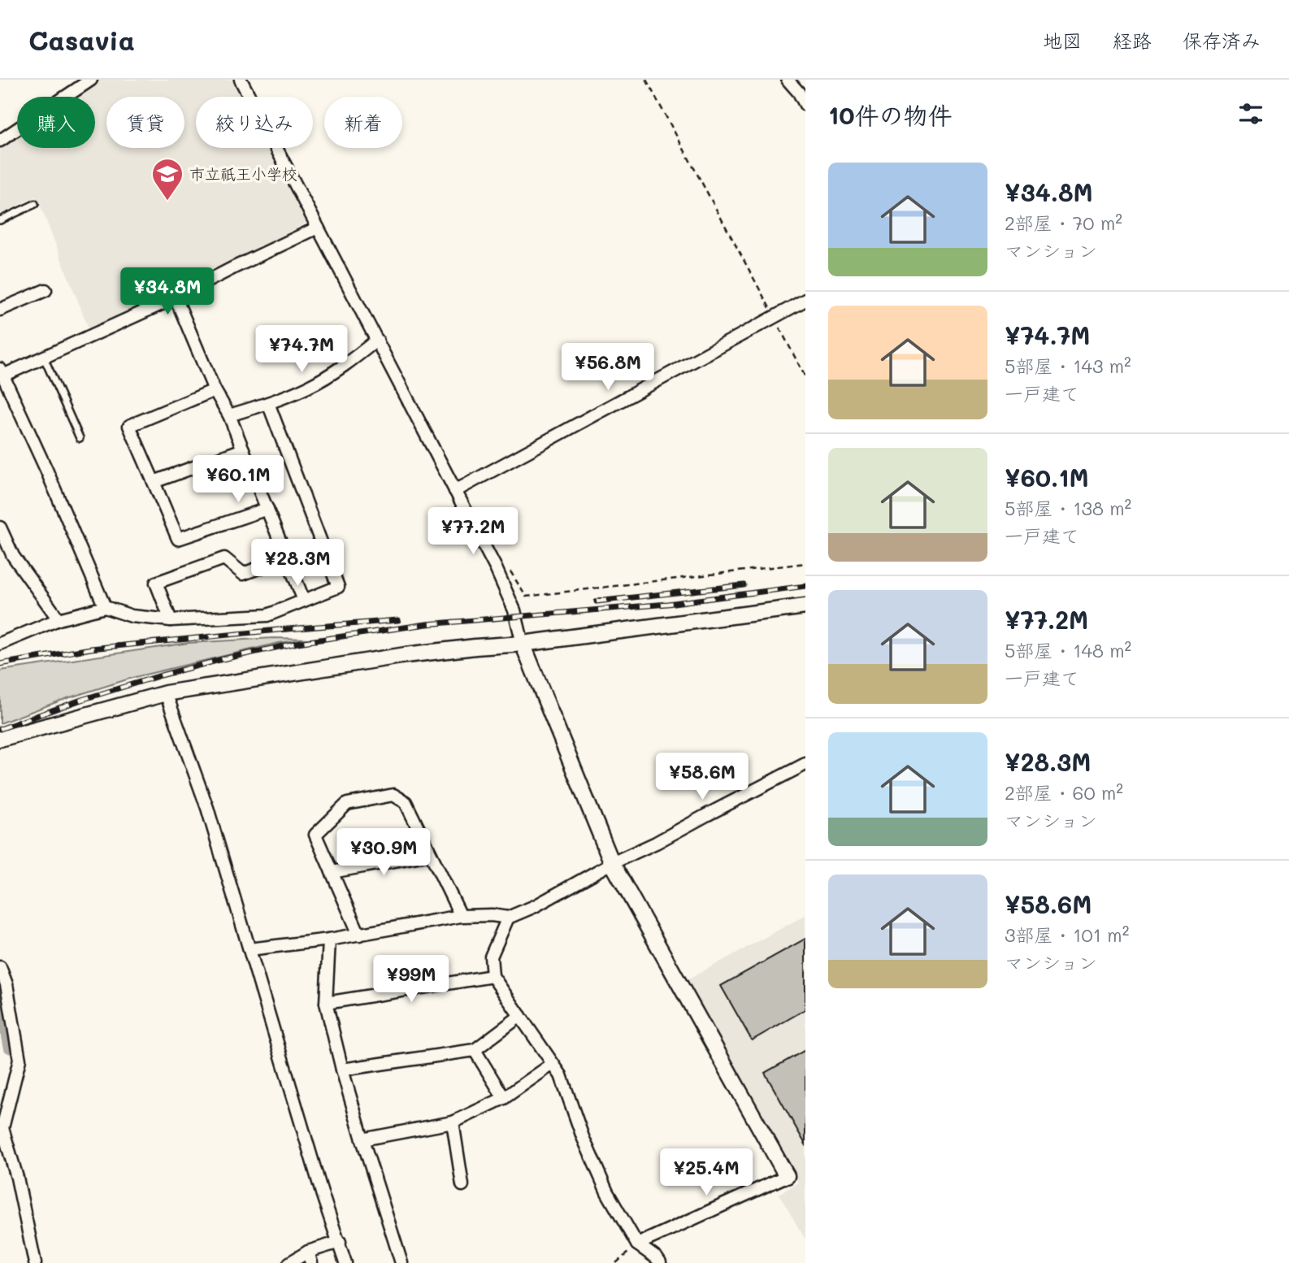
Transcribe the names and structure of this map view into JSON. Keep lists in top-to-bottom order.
{
  "places": {
    "school or university": ["市立祇王小学校"]
  },
  "page": {
    "header": "Casavia",
    "nav": ["地図", "経路", "保存済み"],
    "heading": "10件の物件",
    "chip": [
      "購入",
      "賃貸",
      "絞り込み",
      "新着"
    ],
    "list": [
      {
        "name": "¥34.8M",
        "note": "2部屋 · 70 m² · マンション"
      },
      {
        "name": "¥74.7M",
        "note": "5部屋 · 143 m² · 一戸建て"
      },
      {
        "name": "¥60.1M",
        "note": "5部屋 · 138 m² · 一戸建て"
      },
      {
        "name": "¥77.2M",
        "note": "5部屋 · 148 m² · 一戸建て"
      },
      {
        "name": "¥28.3M",
        "note": "2部屋 · 60 m² · マンション"
      },
      {
        "name": "¥58.6M",
        "note": "3部屋 · 101 m² · マンション"
      }
    ],
    "price": [
      "¥34.8M",
      "¥74.7M",
      "¥56.8M",
      "¥60.1M",
      "¥77.2M",
      "¥28.3M",
      "¥58.6M",
      "¥30.9M",
      "¥99M",
      "¥25.4M"
    ]
  }
}
